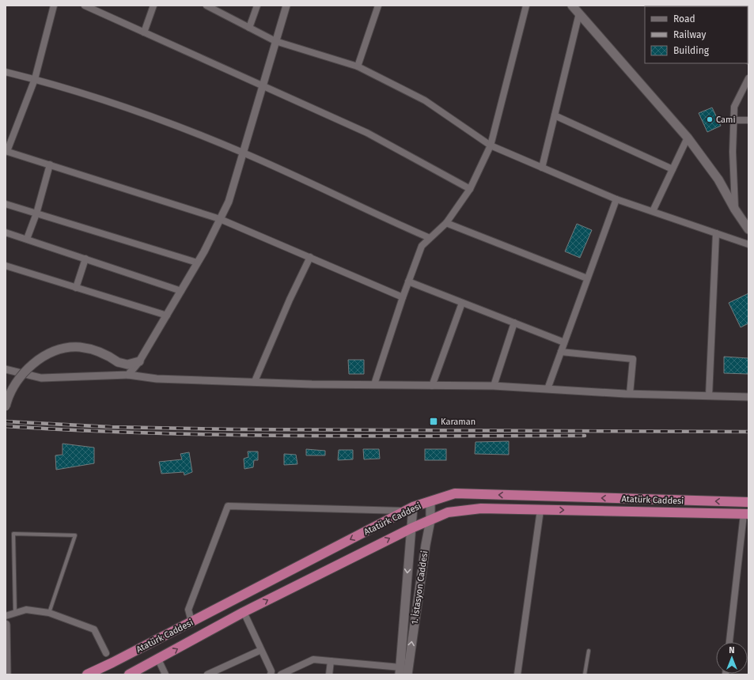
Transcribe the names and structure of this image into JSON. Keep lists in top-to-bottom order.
{
  "streets": {
    "highway": ["Atatürk Caddesi"],
    "main road": ["1. İstasyon Caddesi"]
  },
  "crossings": [
    ["Atatürk Caddesi", "1. İstasyon Caddesi"]
  ],
  "places": {
    "other": ["Cami"],
    "transit": ["Karaman"]
  },
  "legend": ["Road", "Railway", "Building"],
  "north": "top"
}
